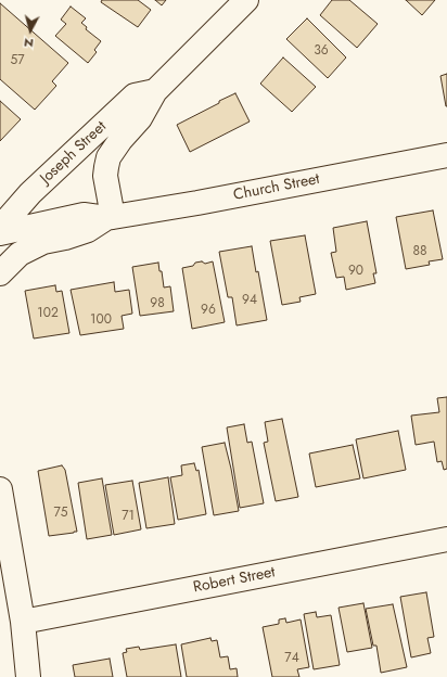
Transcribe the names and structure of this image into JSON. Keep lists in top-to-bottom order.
{
  "streets": {
    "street": ["Joseph Street", "Church Street", "Robert Street"]
  },
  "crossings": [
    ["Joseph Street", "Church Street"]
  ],
  "house_numbers": [
    "36",
    "57",
    "88",
    "90",
    "94",
    "98",
    "96",
    "102",
    "100",
    "75",
    "71",
    "74"
  ],
  "north": "bottom"
}
